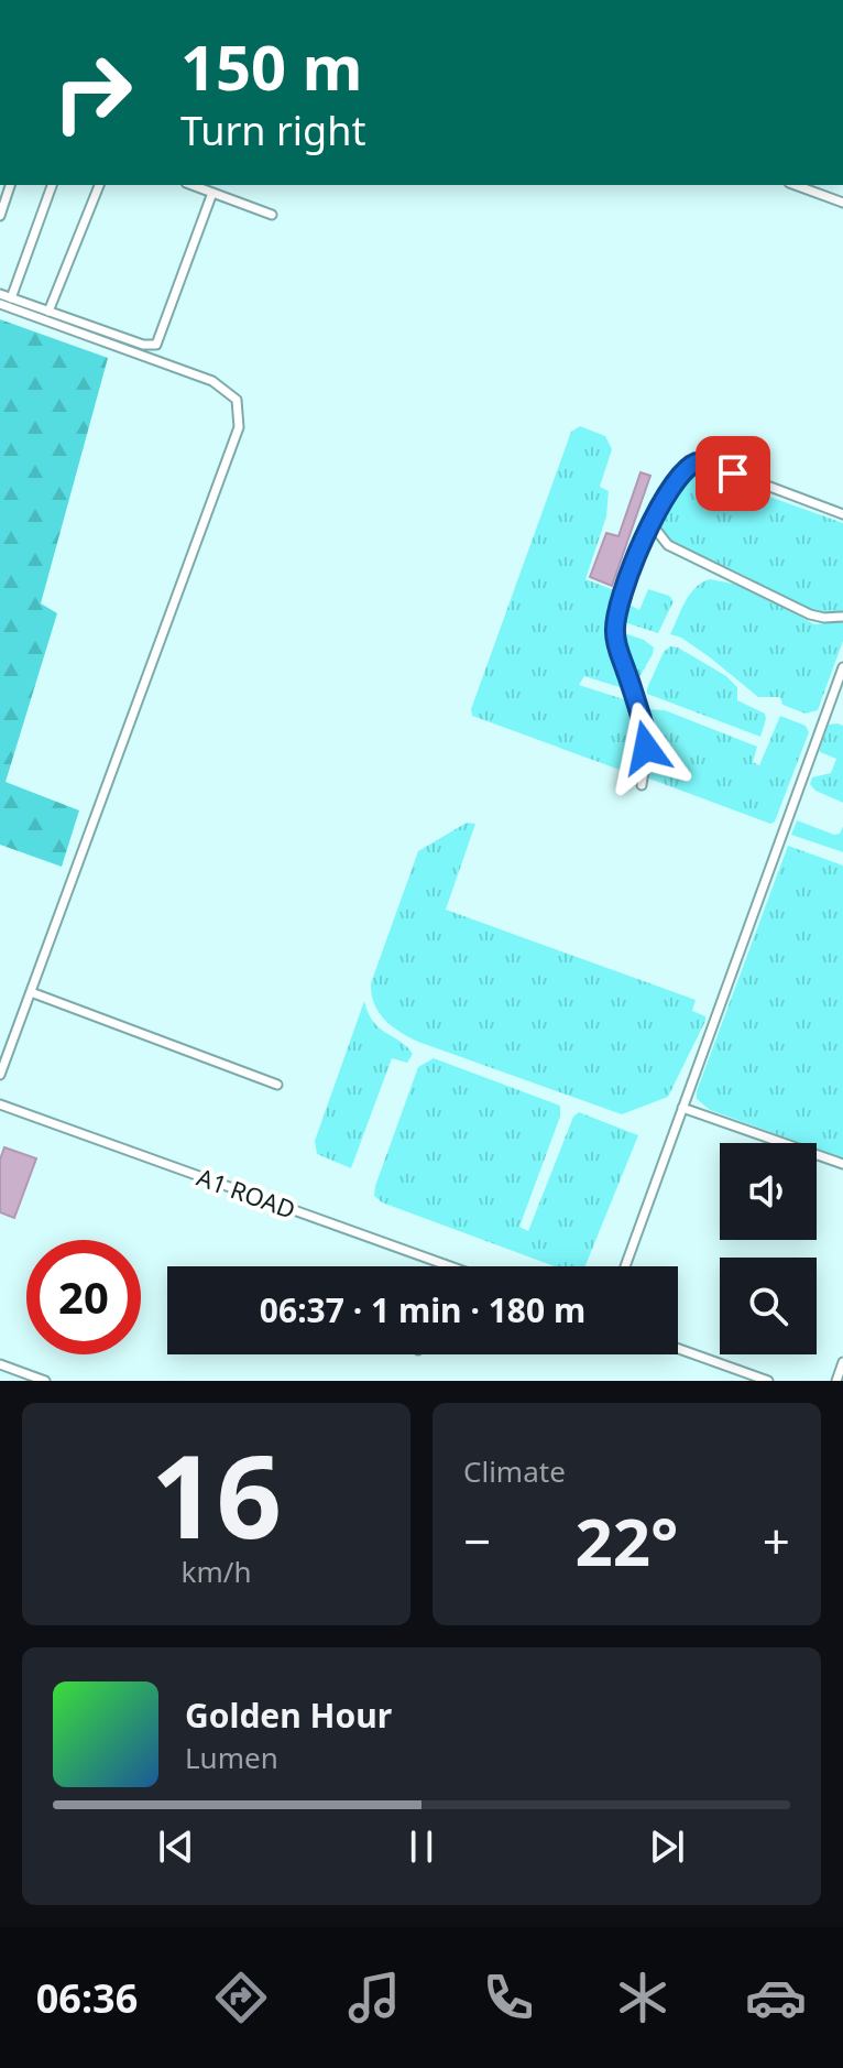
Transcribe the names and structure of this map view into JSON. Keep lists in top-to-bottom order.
{
  "streets": {
    "lane": ["A1 ROAD"]
  },
  "page": {
    "turn": ["150 m", "Turn right"],
    "limit": "20",
    "trip": "06:37 · 1 min · 180 m",
    "tile": [
      ["16", "km/h"],
      "Climate"
    ],
    "heat": ["−", "22°", "+"],
    "song": ["Golden Hour", "Lumen"],
    "tabs": "06:36"
  }
}
